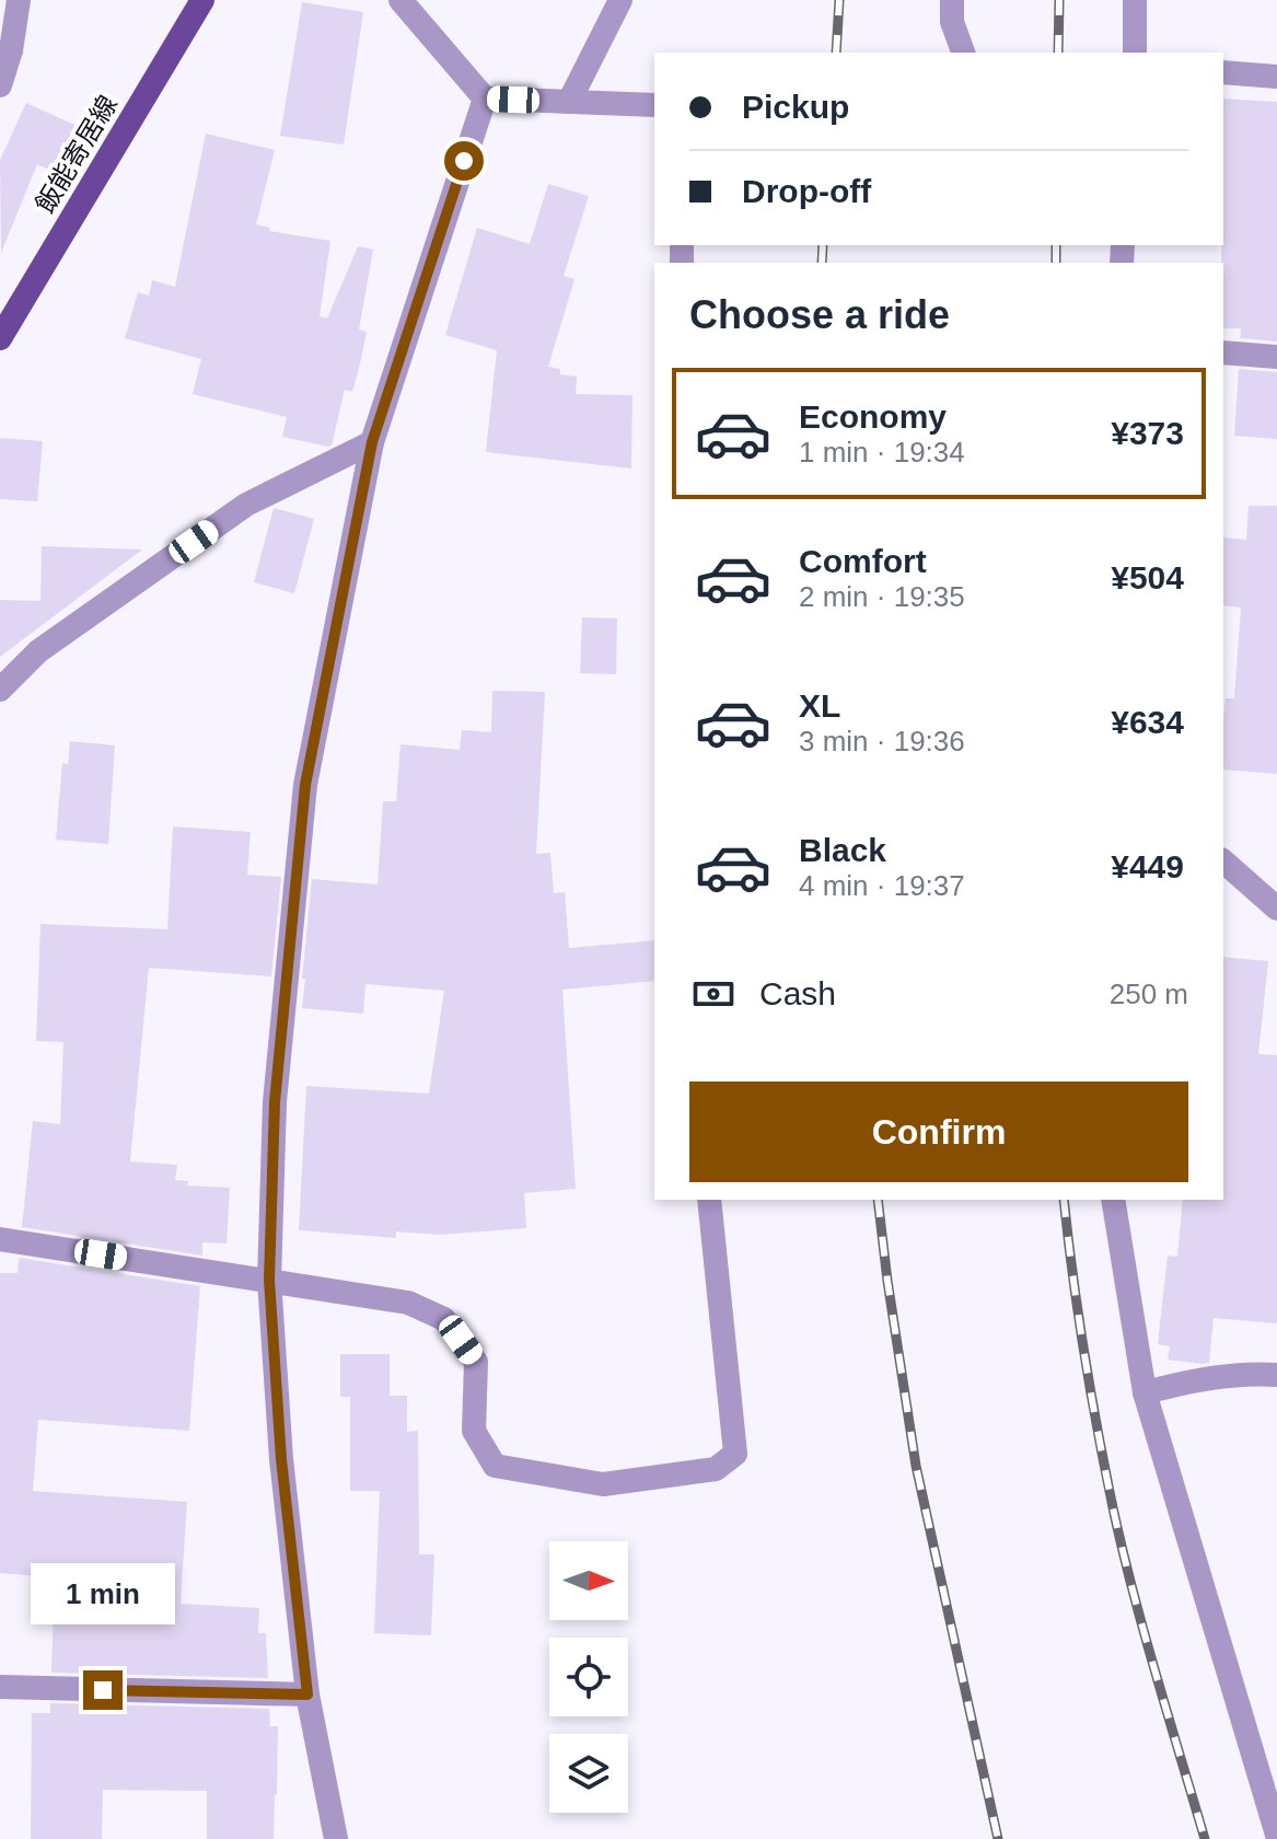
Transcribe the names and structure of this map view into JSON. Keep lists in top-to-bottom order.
{
  "streets": {
    "main road": ["飯能寄居線"]
  },
  "north": "right",
  "page": {
    "banner": ["Pickup", "Drop-off"],
    "heading": "Choose a ride",
    "list": [
      {
        "name": "Economy",
        "note": "1 min · 19:34",
        "value": "¥373"
      },
      {
        "name": "Comfort",
        "note": "2 min · 19:35",
        "value": "¥504"
      },
      {
        "name": "XL",
        "note": "3 min · 19:36",
        "value": "¥634"
      },
      {
        "name": "Black",
        "note": "4 min · 19:37",
        "value": "¥449"
      }
    ],
    "pay": ["Cash", "250 m"],
    "buttons": "Confirm",
    "bubble": "1 min"
  }
}
